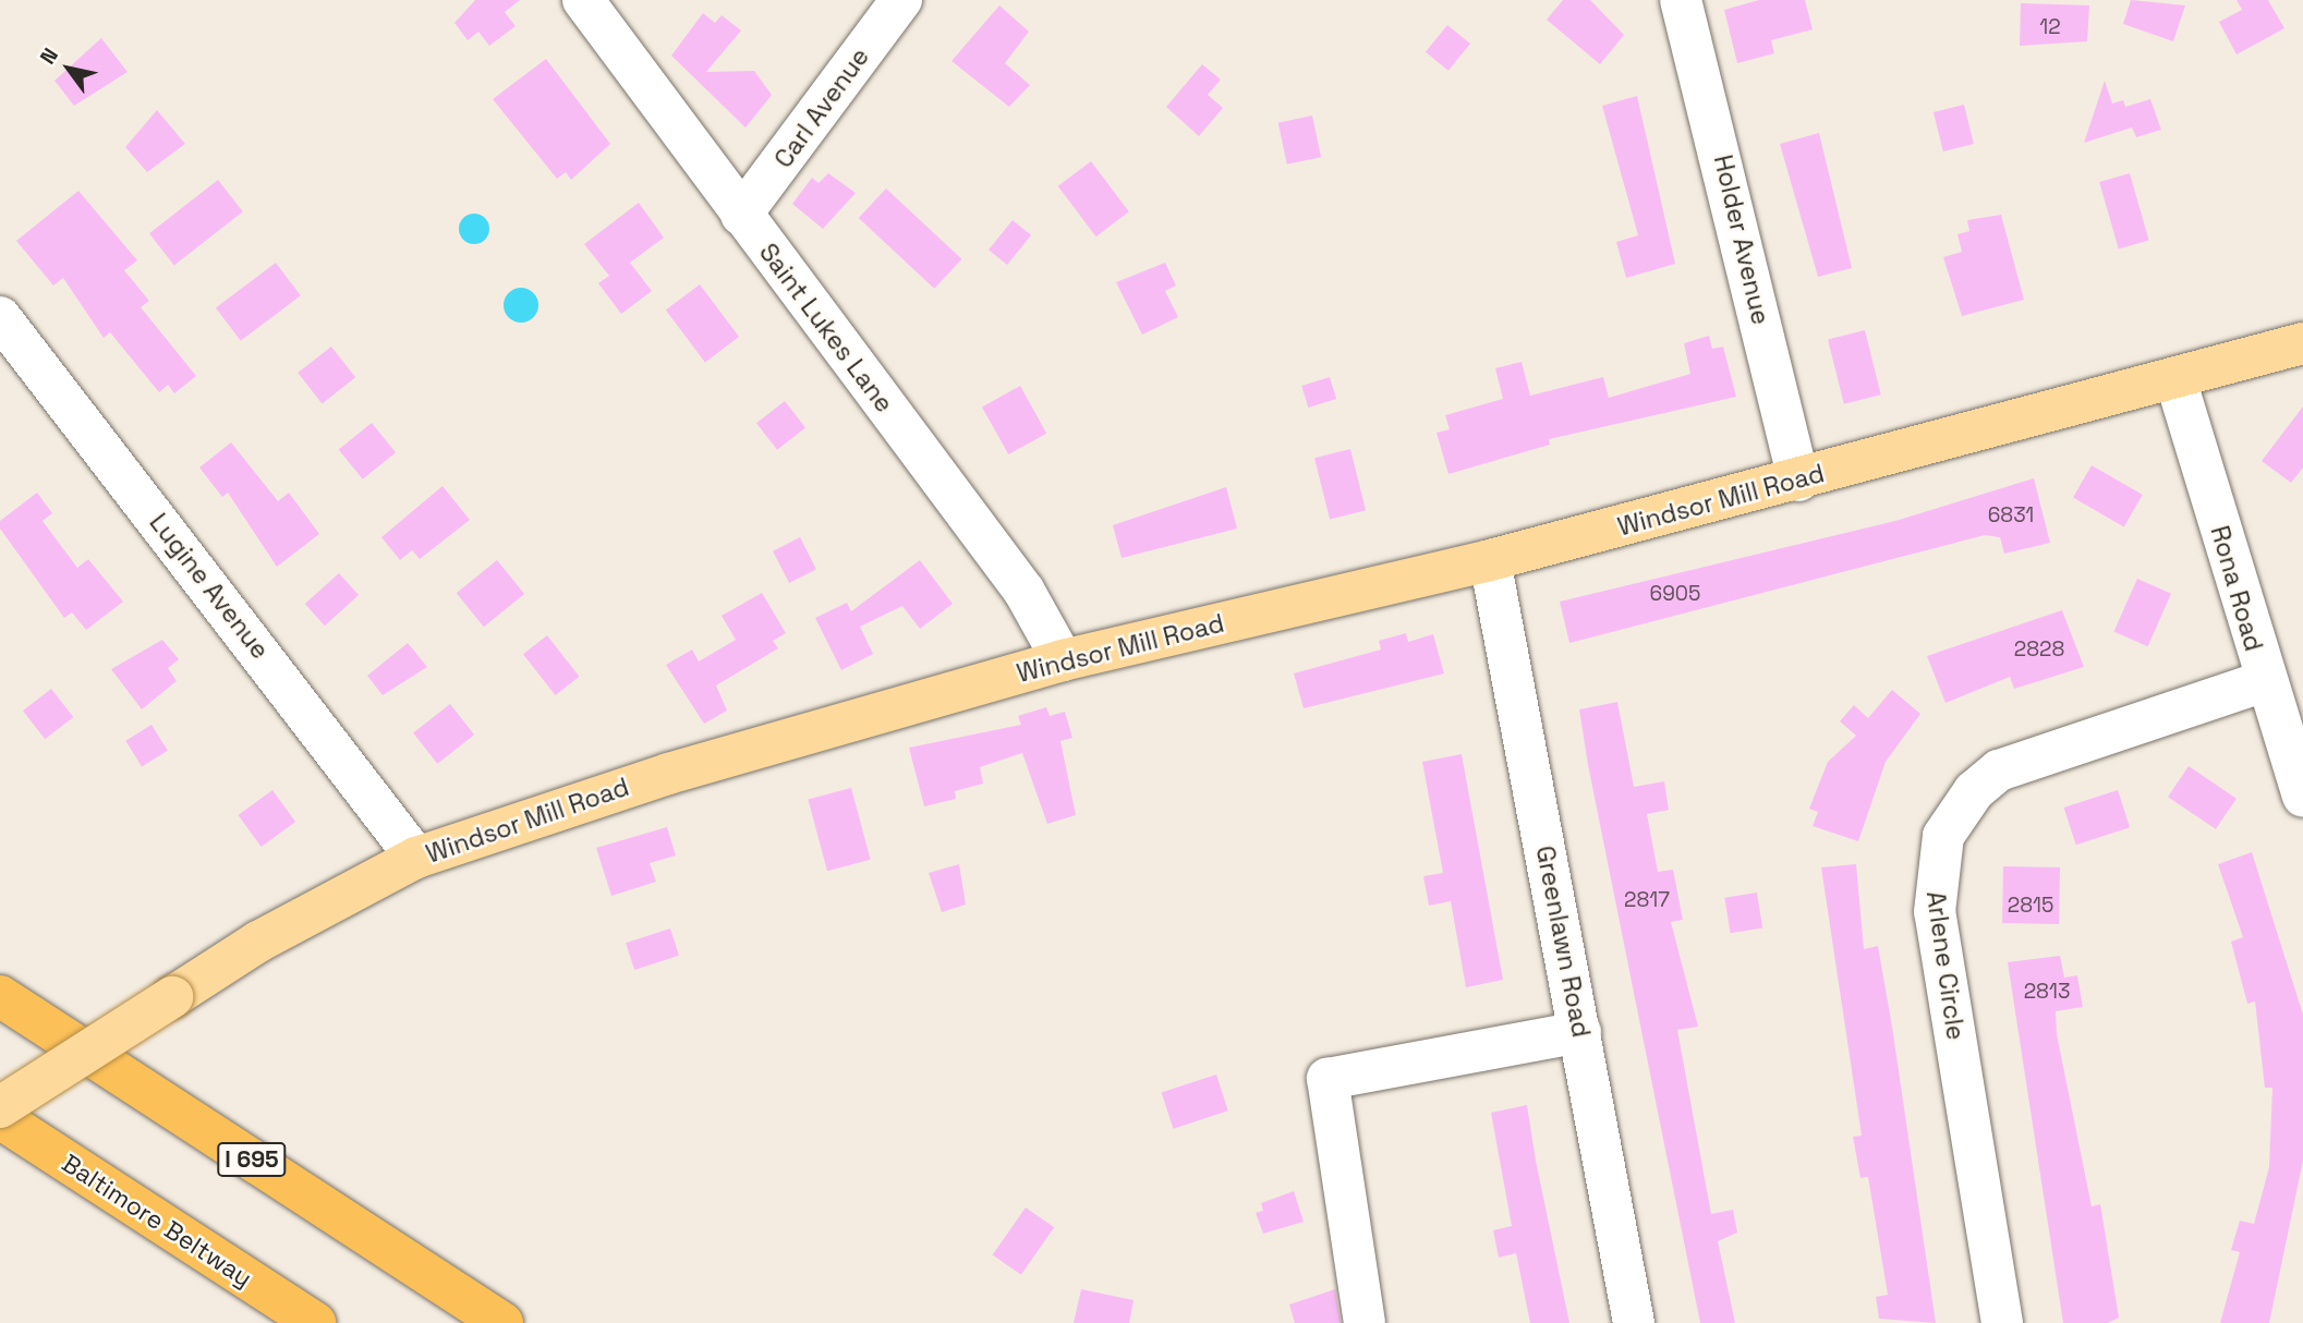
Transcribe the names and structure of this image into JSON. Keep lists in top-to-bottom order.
{
  "streets": {
    "highway": ["I 695", "Baltimore Beltway"],
    "main road": ["Windsor Mill Road"],
    "street": [
      "Carl Avenue",
      "Holder Avenue",
      "Saint Lukes Lane",
      "Lugine Avenue",
      "Rona Road",
      "Greenlawn Road",
      "Arlene Circle"
    ]
  },
  "crossings": [
    ["Carl Avenue", "Saint Lukes Lane"],
    ["Holder Avenue", "Windsor Mill Road"],
    ["Saint Lukes Lane", "Windsor Mill Road"],
    ["Windsor Mill Road", "Lugine Avenue"],
    ["Windsor Mill Road", "Rona Road"],
    ["Windsor Mill Road", "Greenlawn Road"],
    ["Rona Road", "Arlene Circle"]
  ],
  "house_numbers": [
    "12",
    "6831",
    "6905",
    "2828",
    "2817",
    "2815",
    "2813"
  ],
  "north": "top left"
}
